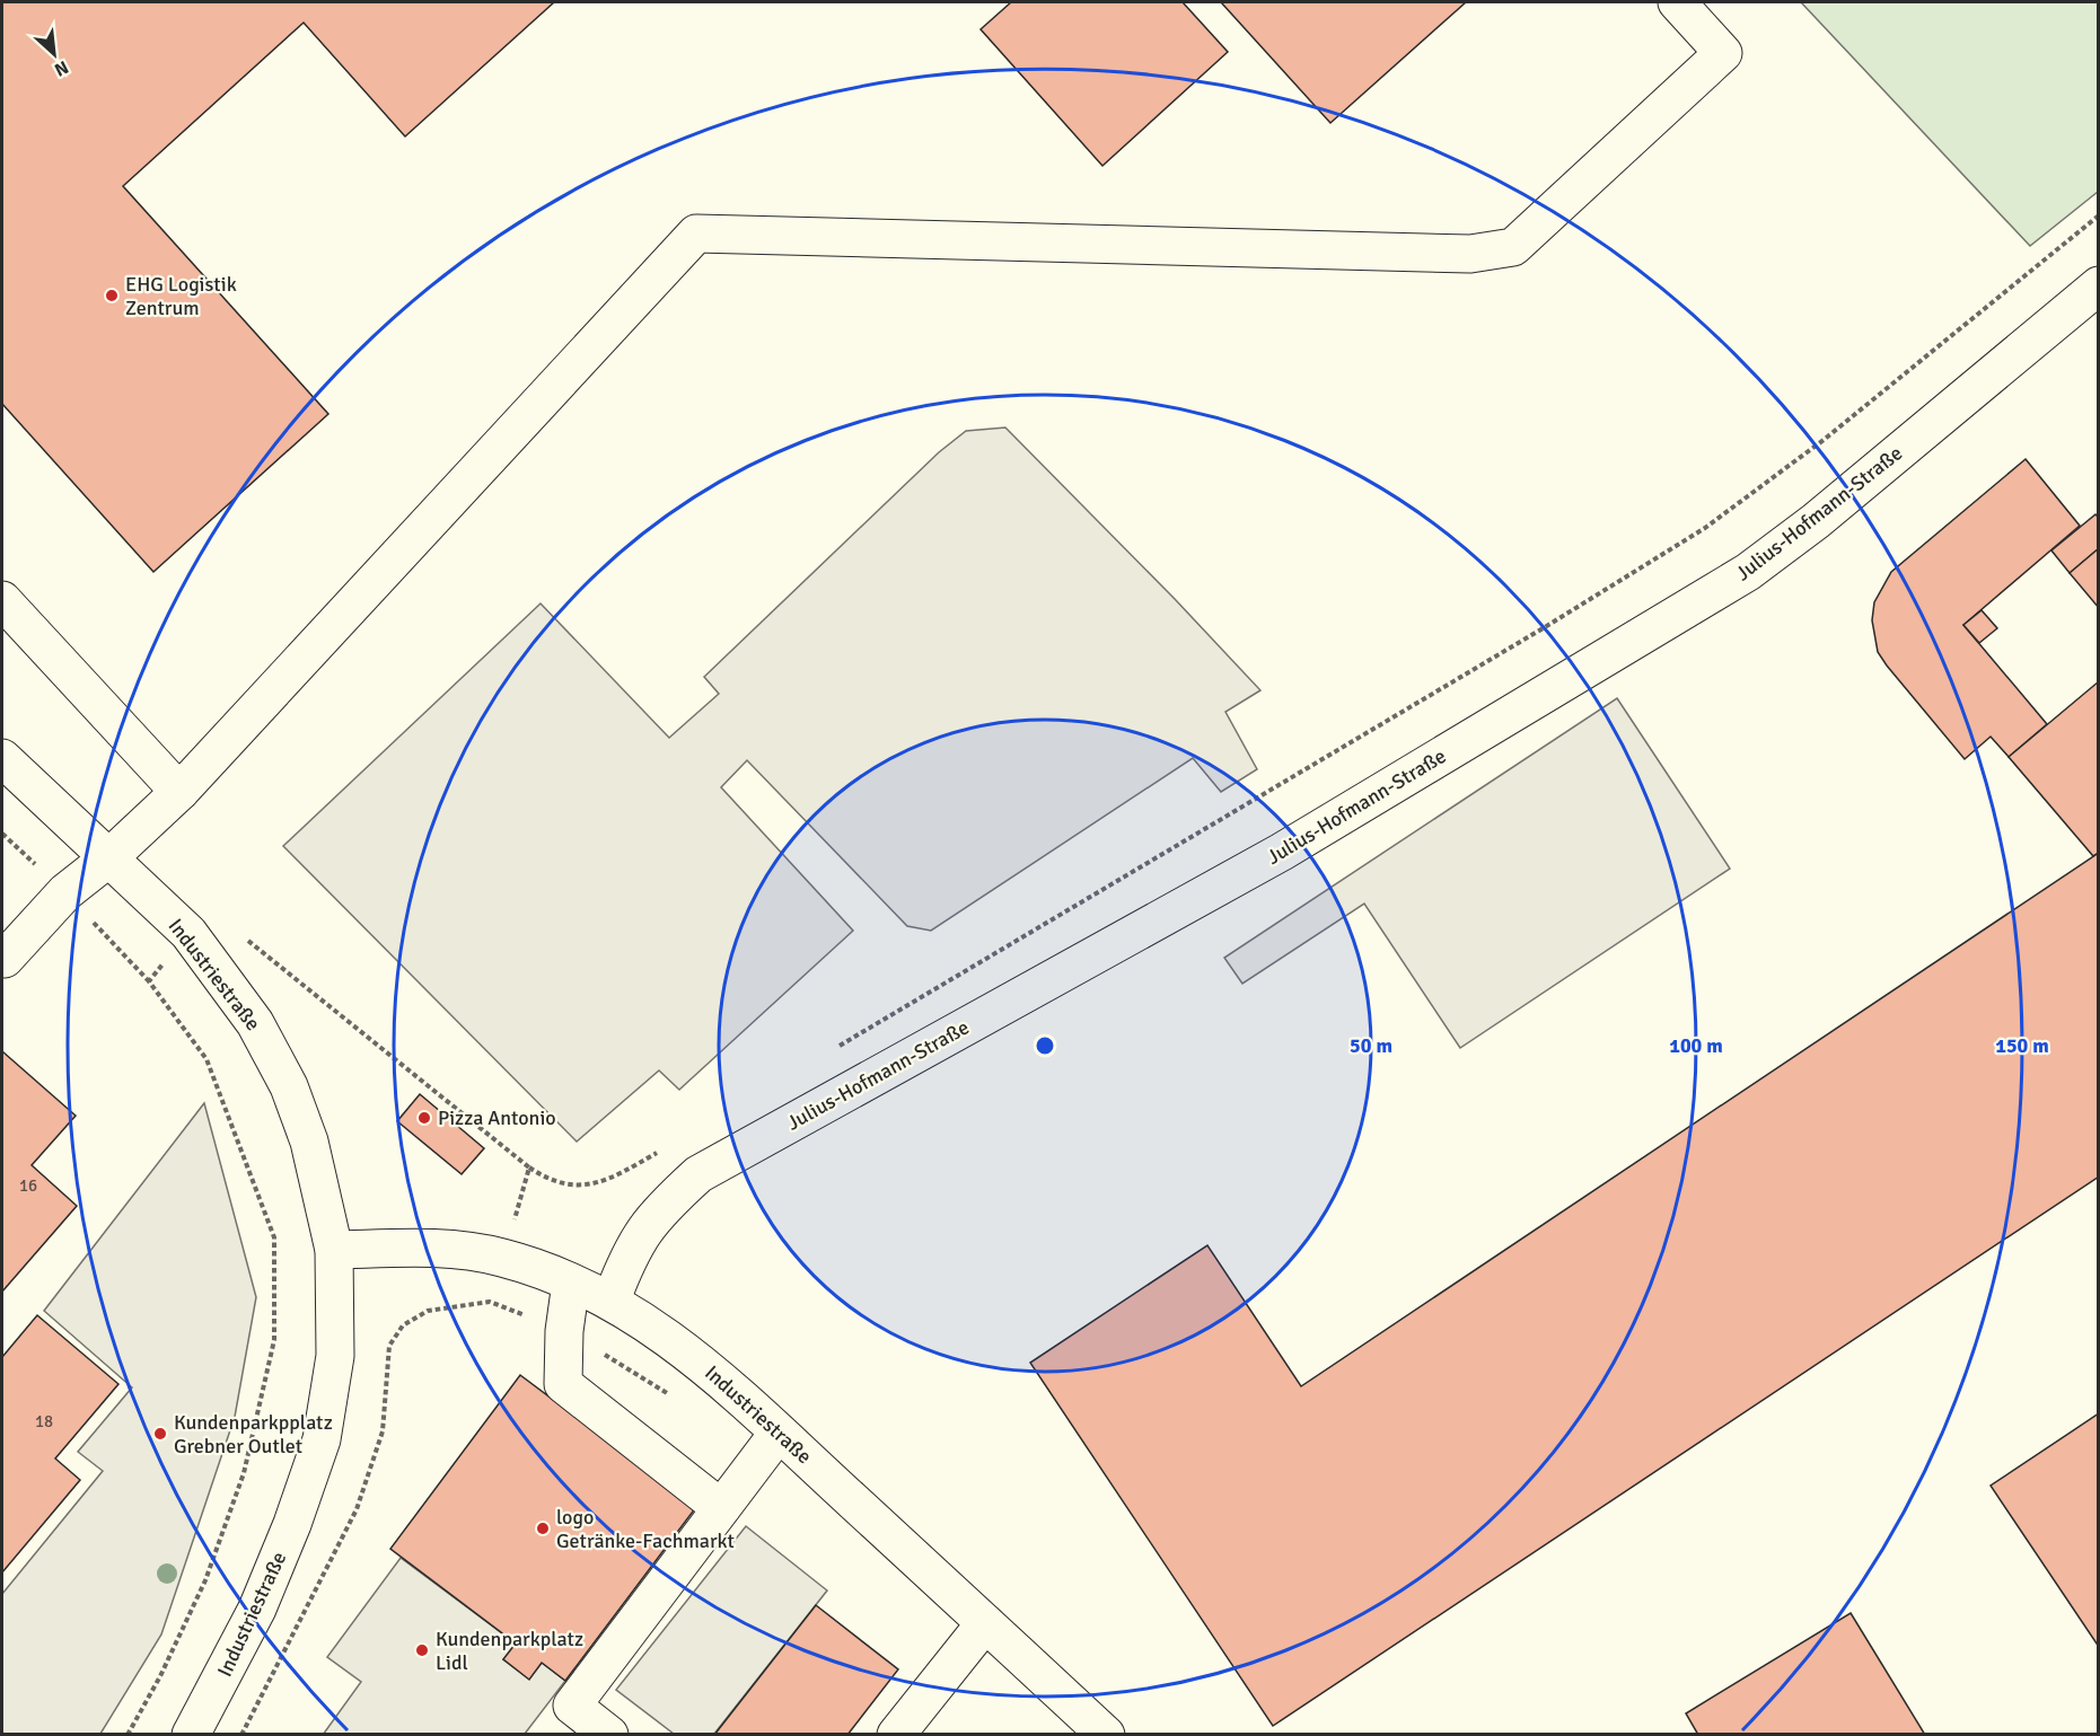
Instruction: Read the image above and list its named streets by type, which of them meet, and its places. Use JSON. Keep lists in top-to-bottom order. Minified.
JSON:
{"streets":{"street":["Julius-Hofmann-Straße","Industriestraße"]},"crossings":[["Julius-Hofmann-Straße","Industriestraße"]],"places":["EHG Logistik Zentrum","Pizza Antonio","Kundenparkpplatz Grebner Outlet","logo Getränke-Fachmarkt","Kundenparkplatz Lidl"],"house_numbers":["16","18"],"north":"bottom right","rings":["50 m","100 m","150 m"]}
